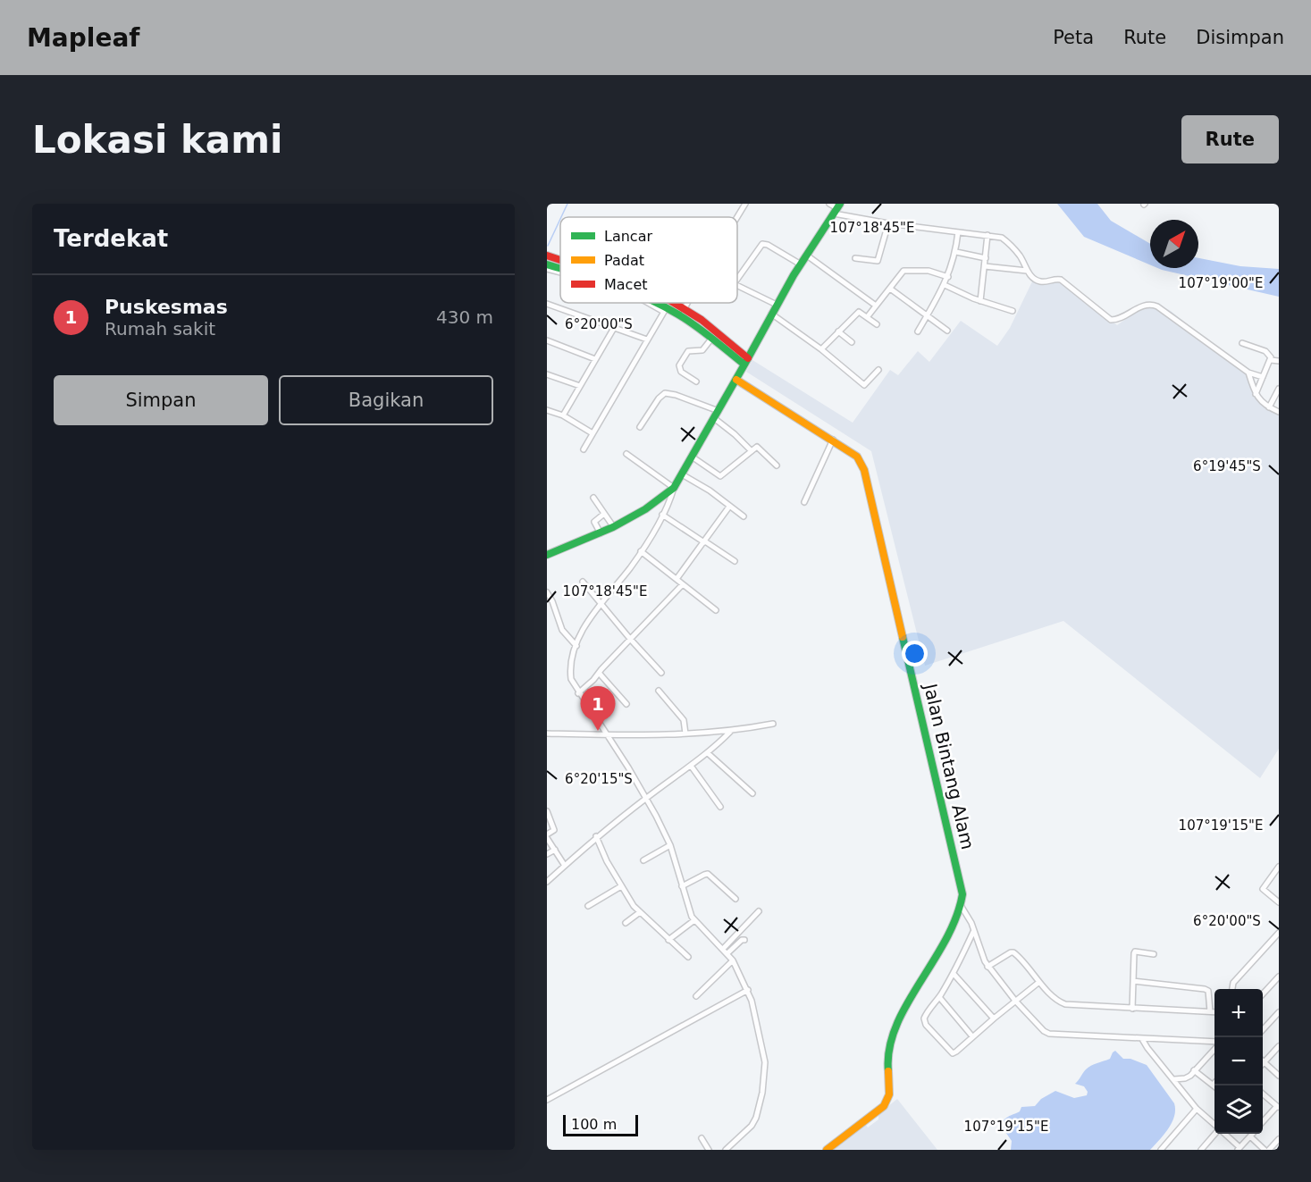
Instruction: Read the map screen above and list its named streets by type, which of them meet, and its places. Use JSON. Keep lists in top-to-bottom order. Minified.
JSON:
{"streets":{"main road":["Jalan Bintang Alam"]},"legend":["Lancar","Padat","Macet"],"scale_bar":"100 m","north":"top right","page":{"header":"Mapleaf","nav":["Peta","Rute","Disimpan"],"buttons":["Rute",["Simpan","Bagikan"]],"title":"Lokasi kami","heading":"Terdekat","list":[{"mark":"1","name":"Puskesmas","note":"Rumah sakit","value":"430 m"}],"pins":"1","map_buttons":["+","−"],"scale":"100 m"},"coordinates":["107°18'45\"E","107°19'00\"E","6°20'00\"S","6°19'45\"S","6°20'15\"S","107°19'15\"E"]}
